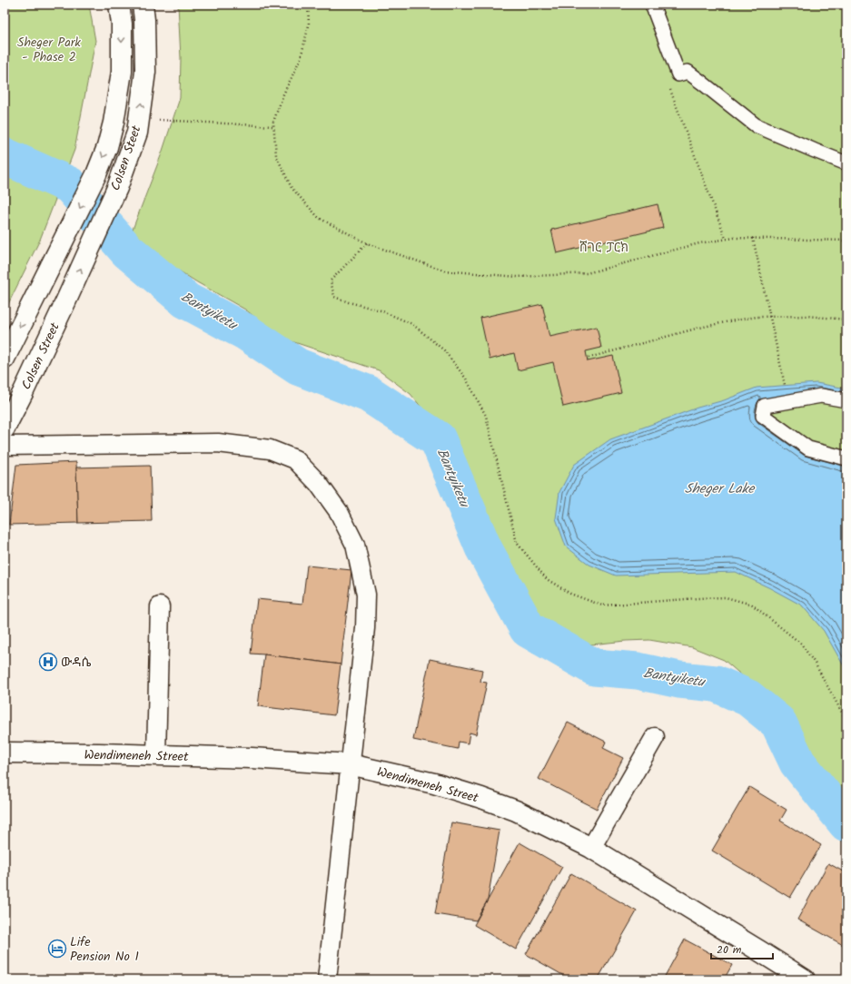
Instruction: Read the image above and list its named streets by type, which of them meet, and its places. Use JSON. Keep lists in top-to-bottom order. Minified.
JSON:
{"streets":{"street":["Colsen Steet","Colsen Street","Wendimeneh Street"]},"crossings":[["Colsen Steet","Colsen Street"]],"water":["Bantyiketu","Sheger Lake"],"parks":["Sheger Park - Phase 2","ሸገር ፓርክ"],"places":{"hospital":["ውዳሴ"],"hotel":["Life Pension No 1"]},"scale_bar":"20 m"}
